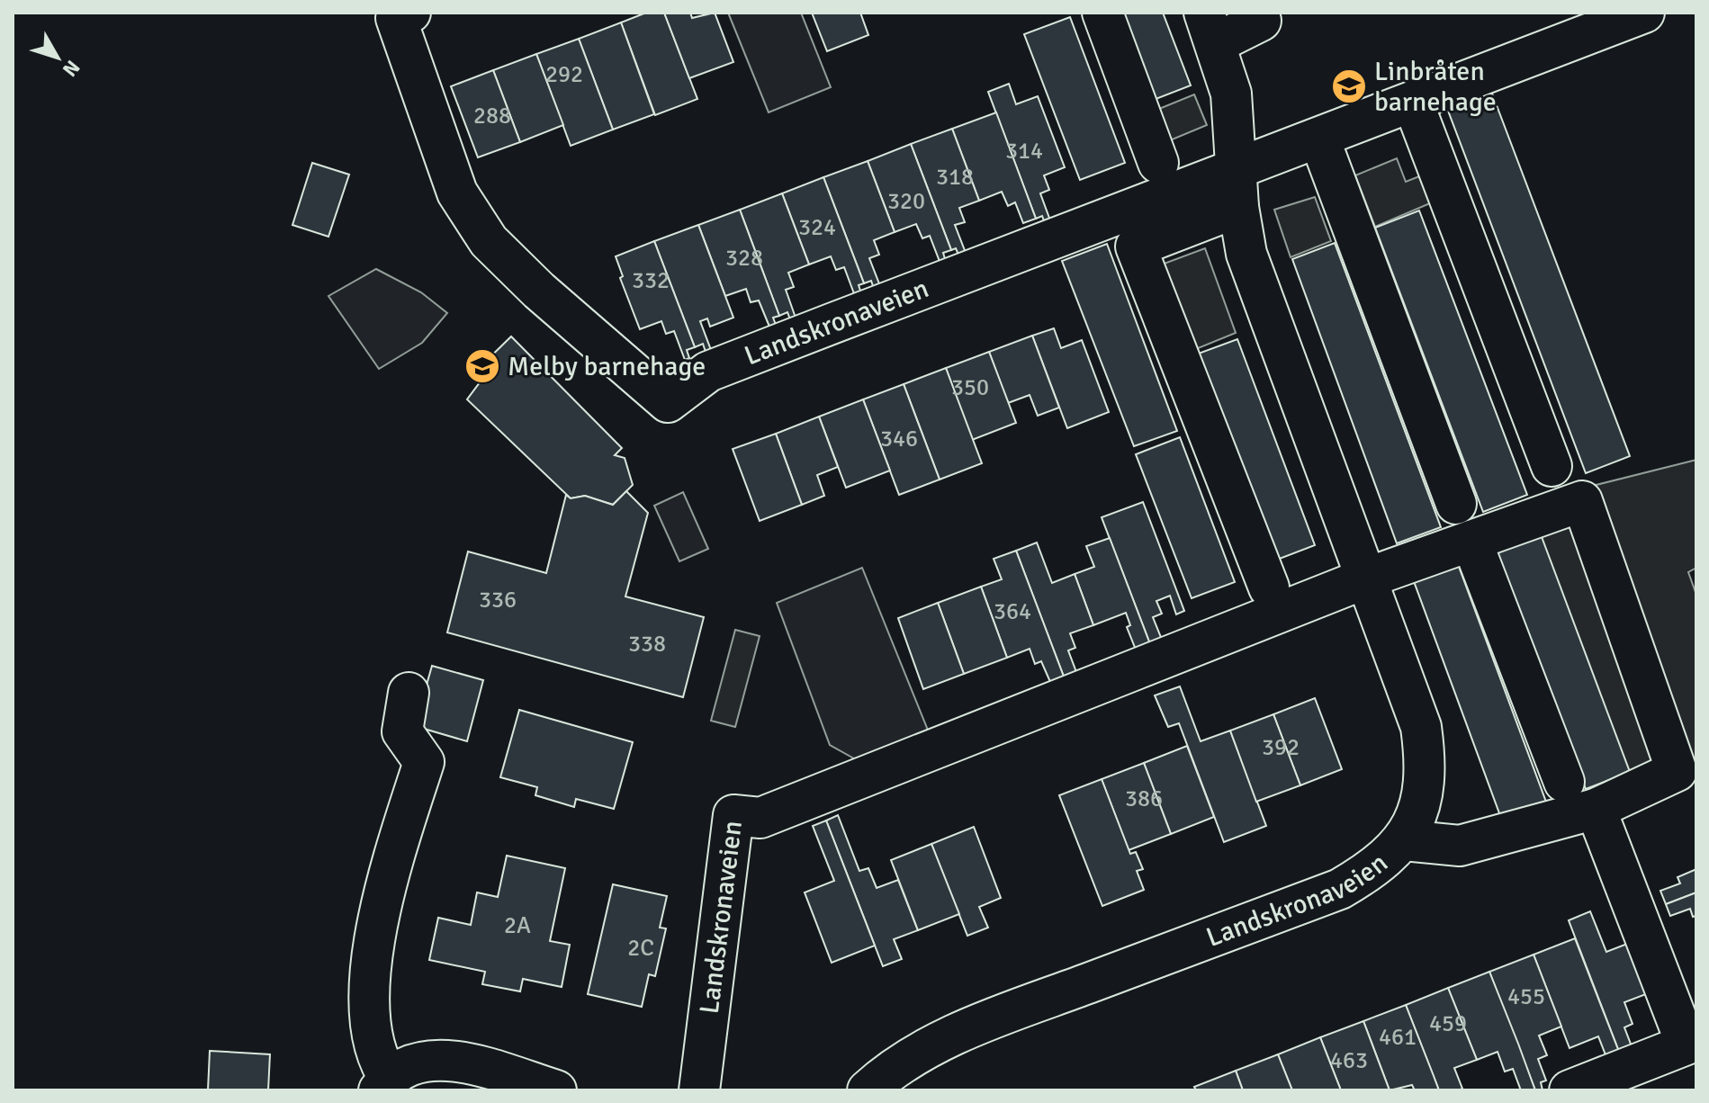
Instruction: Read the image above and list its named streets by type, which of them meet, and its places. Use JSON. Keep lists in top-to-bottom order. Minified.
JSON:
{"streets":{"street":["Landskronaveien"]},"places":{"school or university":["Linbråten barnehage","Melby barnehage"]},"house_numbers":["292","288","314","318","320","324","328","332","350","346","336","364","338","392","386","2A","2C","455","459","461","463"],"north":"bottom right"}
